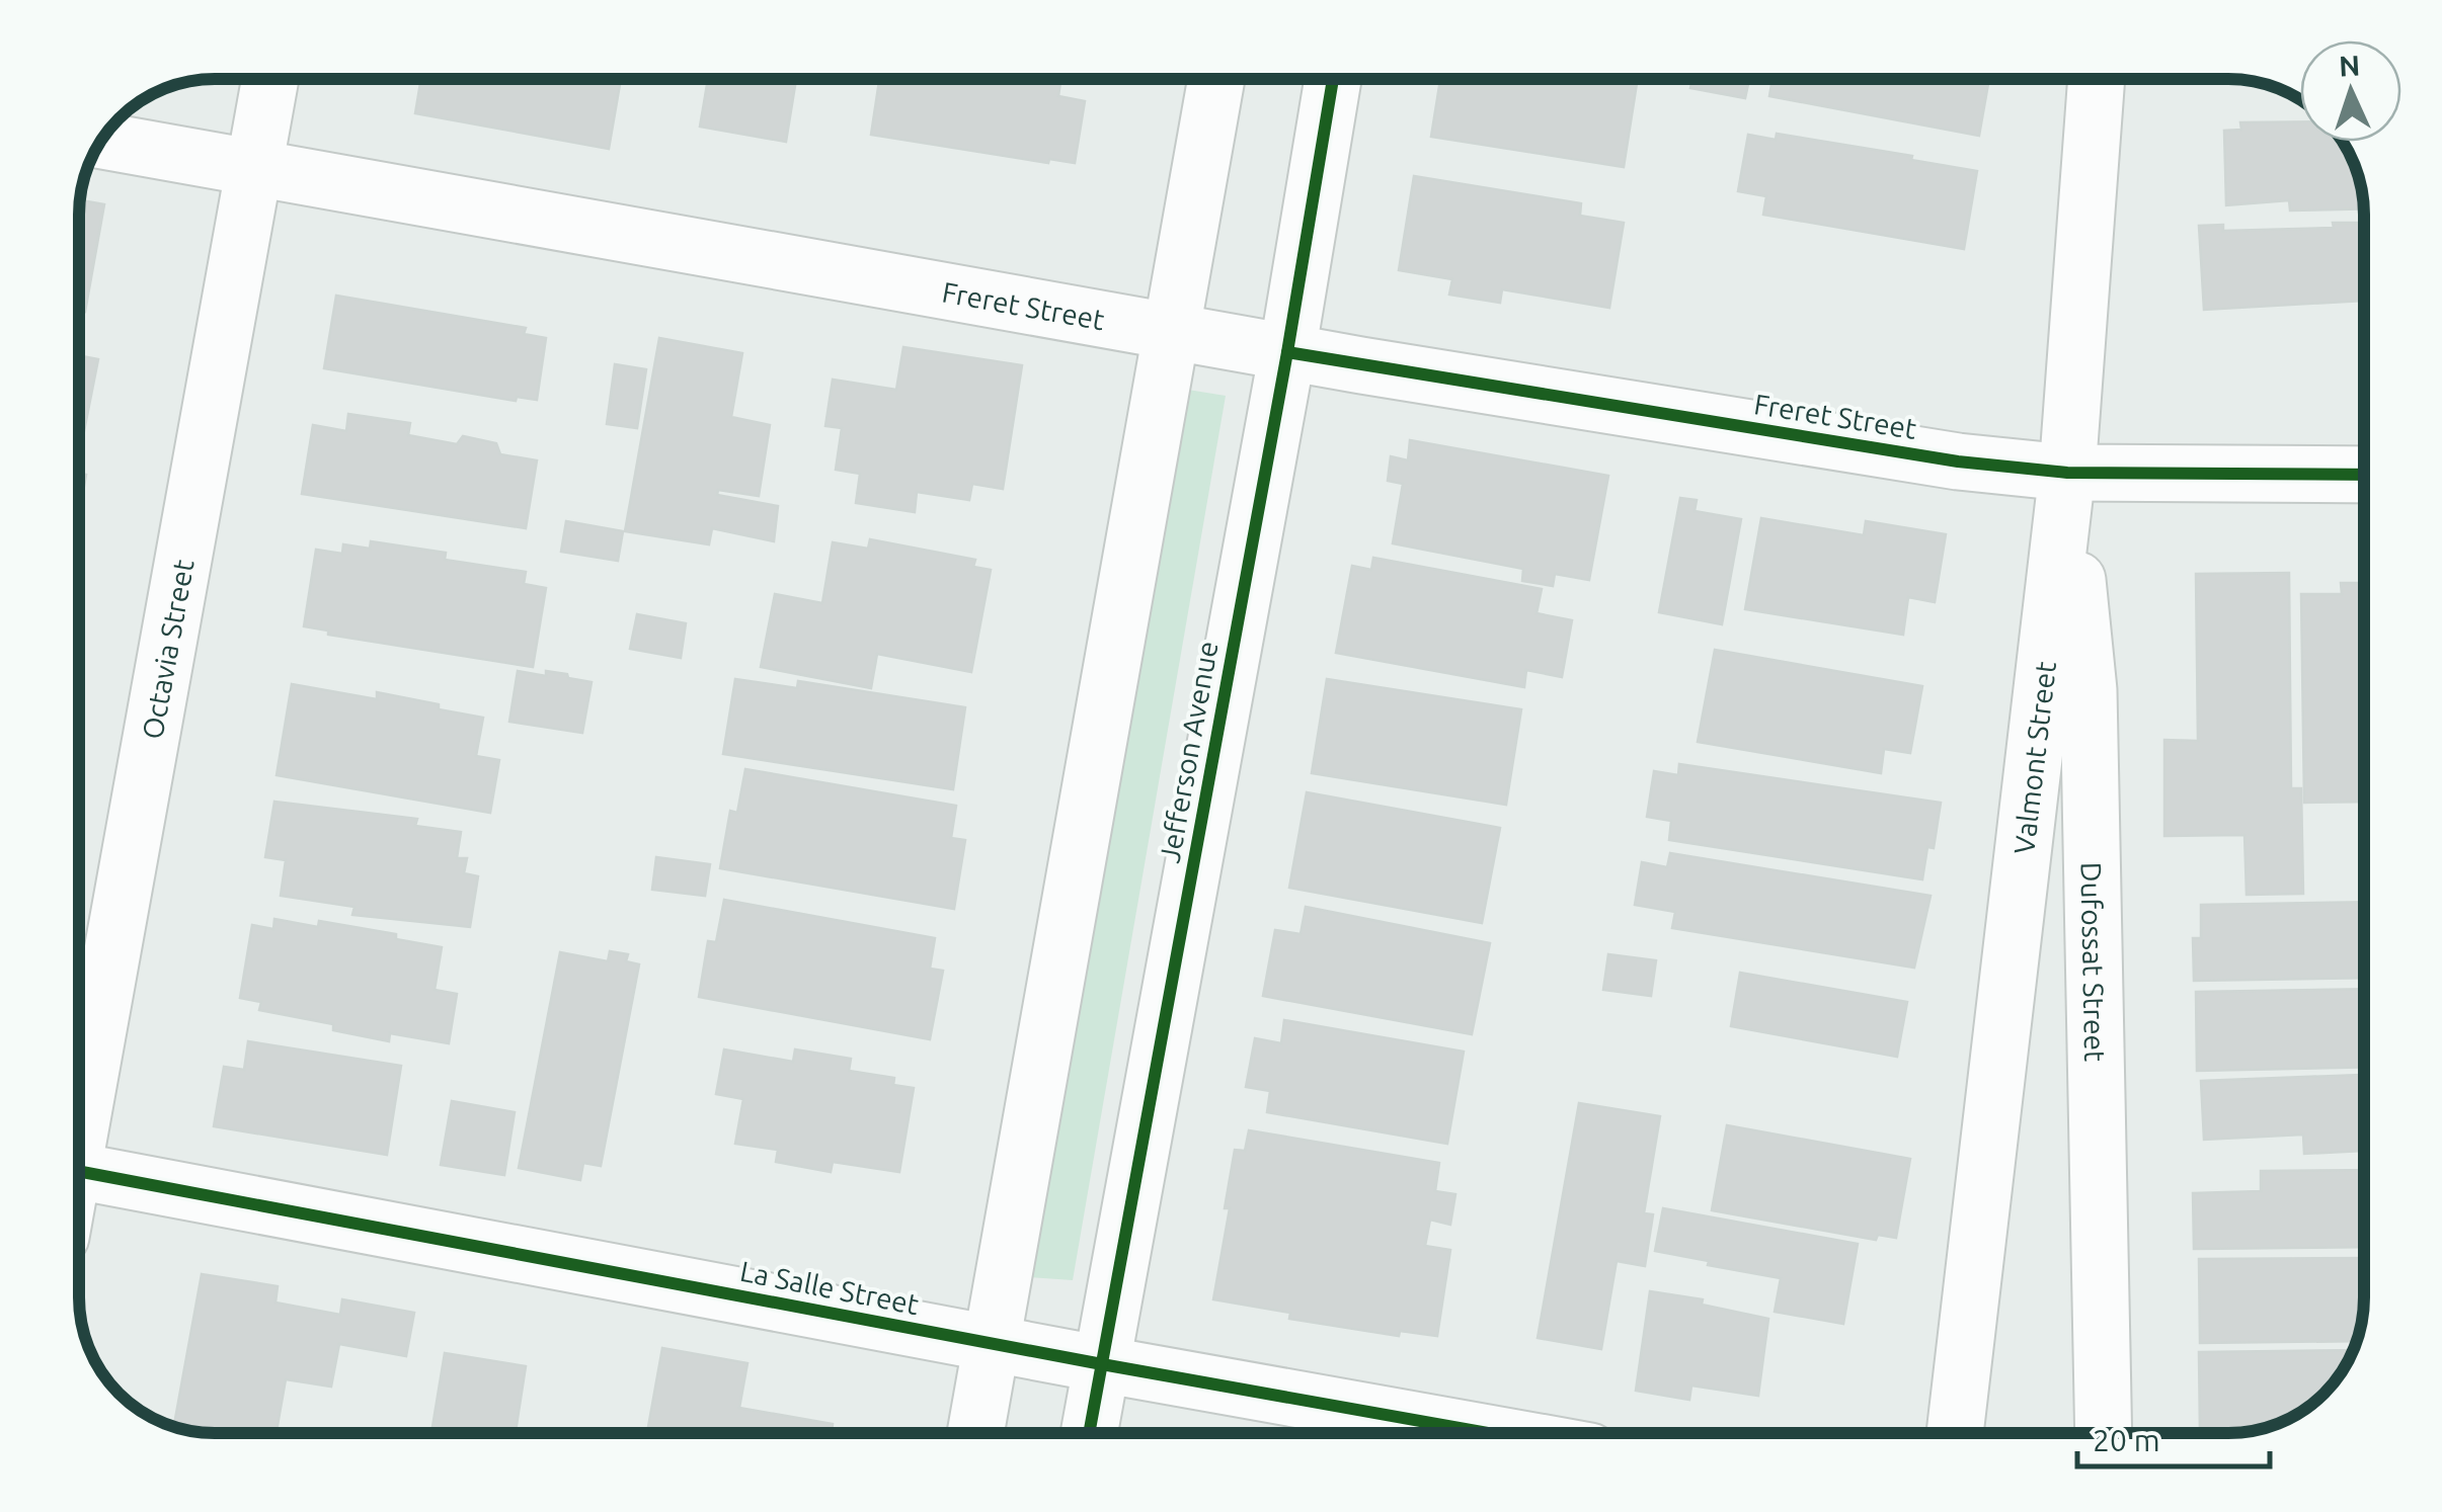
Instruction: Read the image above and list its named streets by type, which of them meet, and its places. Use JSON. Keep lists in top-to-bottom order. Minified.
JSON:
{"streets":{"street":["Freret Street","Octavia Street","Jefferson Avenue","Valmont Street","Dufossat Street","La Salle Street"]},"crossings":[["Freret Street","Octavia Street"],["Freret Street","Jefferson Avenue"],["Freret Street","Valmont Street"],["Freret Street","Dufossat Street"],["Jefferson Avenue","La Salle Street"],["Valmont Street","Dufossat Street"]],"scale_bar":"20 m","north":"top"}
